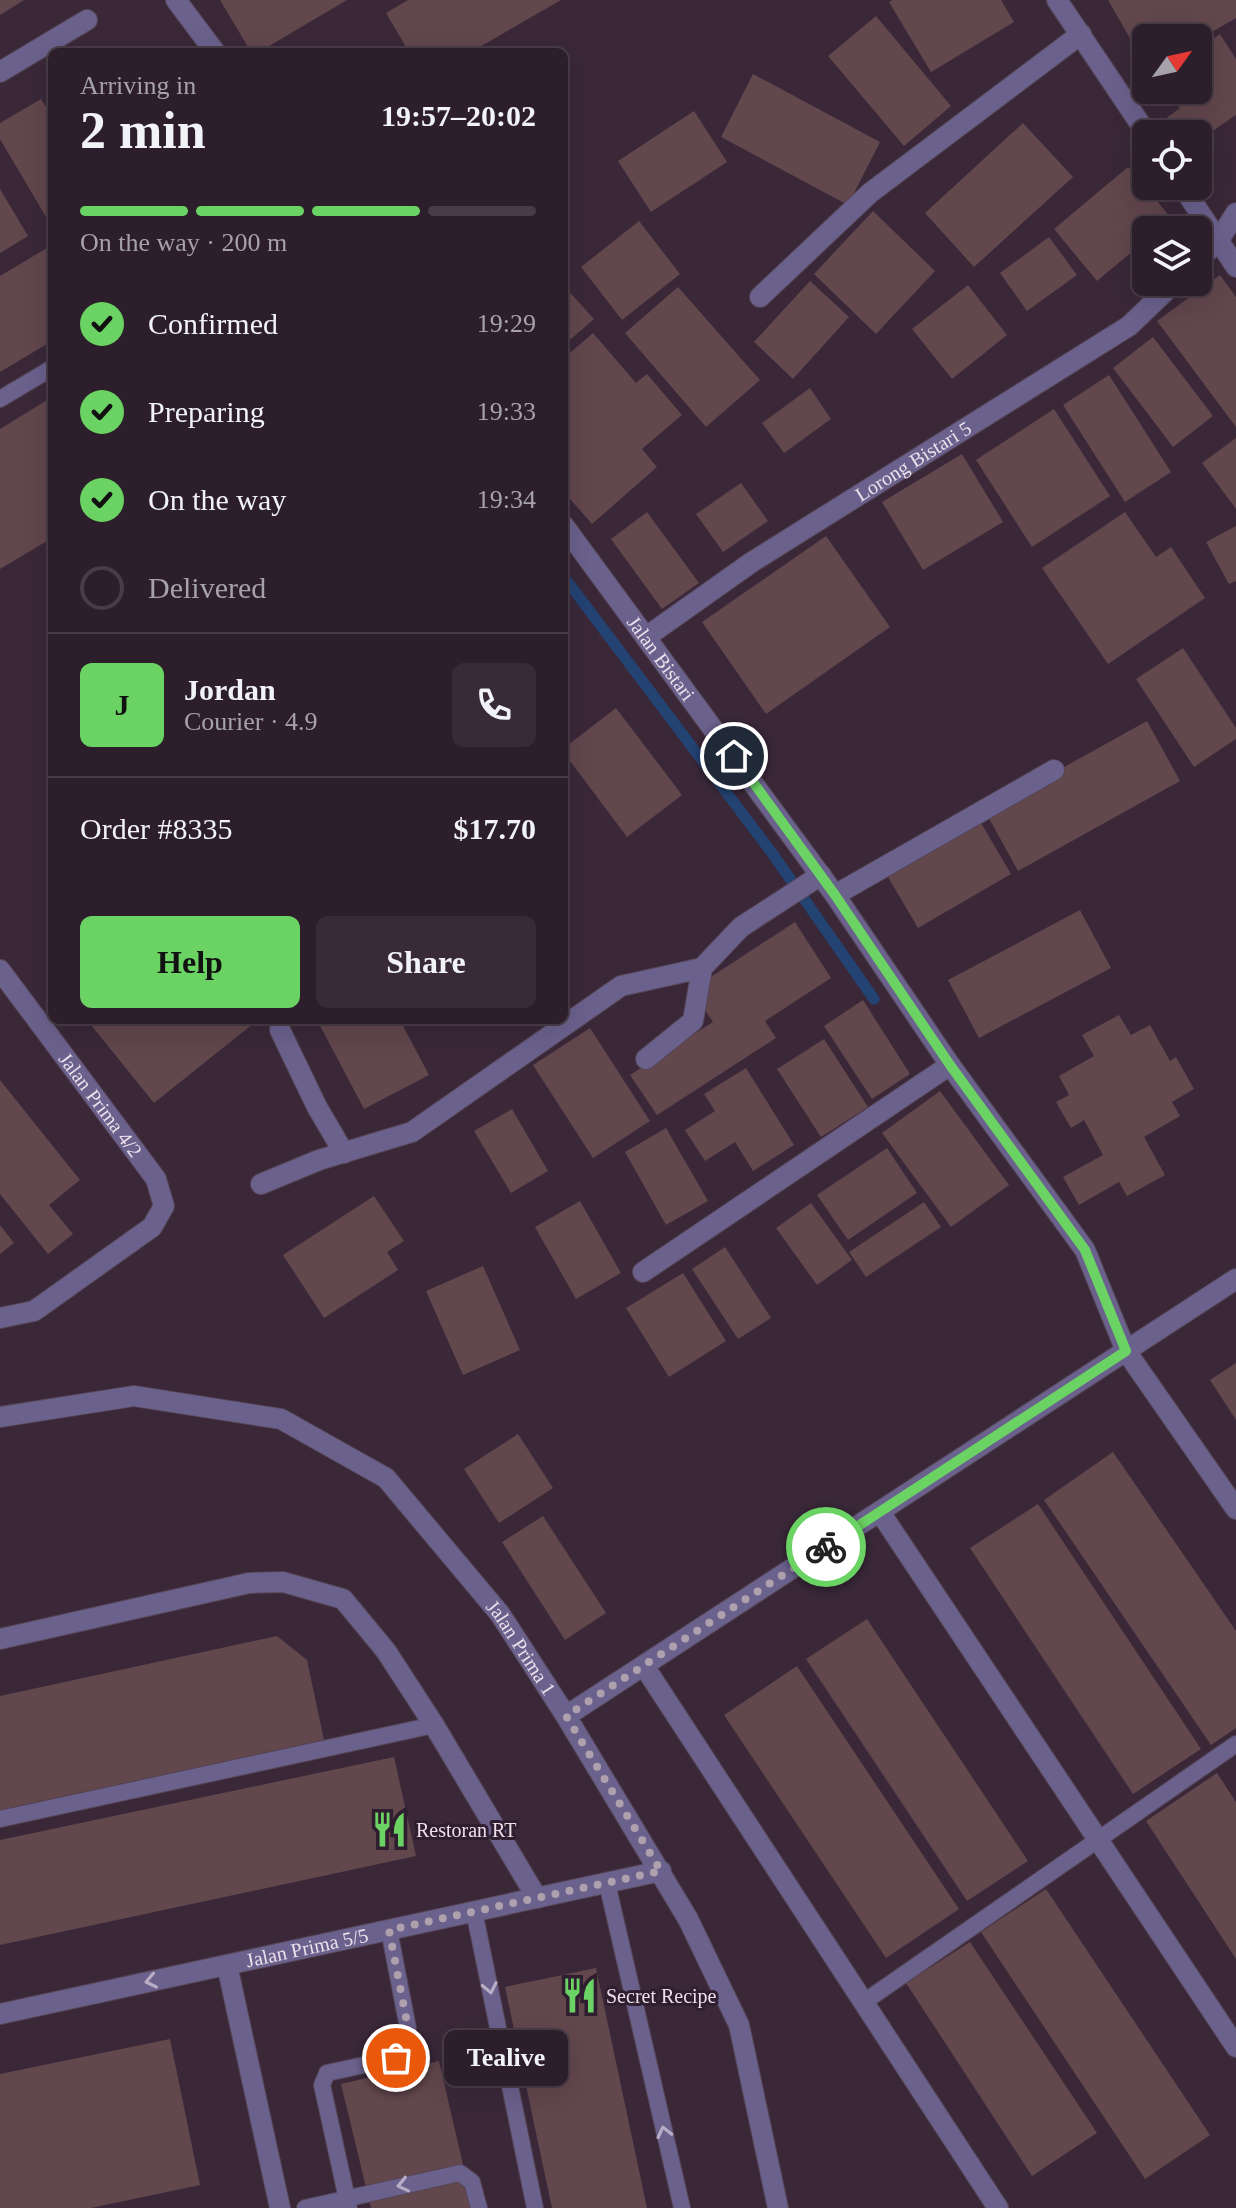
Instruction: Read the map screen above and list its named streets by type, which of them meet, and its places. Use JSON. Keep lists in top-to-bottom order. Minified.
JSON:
{"streets":{"street":["Lorong Bistari 5","Jalan Bistari","Jalan Prima 4/2","Jalan Prima 1","Jalan Prima 5/5"]},"crossings":[["Lorong Bistari 5","Jalan Bistari"],["Jalan Prima 1","Jalan Prima 5/5"]],"places":{"restaurant":["Restoran RT","Secret Recipe"],"other":["Tealive"]},"north":"top right","page":{"heading":["2 min","Arriving in","19:57–20:02"],"panel":["Jordan","Courier · 4.9","Order #8335","$17.70"],"bar":"On the way · 200 m","list":[["Confirmed","19:29"],["Preparing","19:33"],["On the way","19:34"],"Delivered"],"round":"J","buttons":["Help","Share"],"bubble":"Tealive"}}
